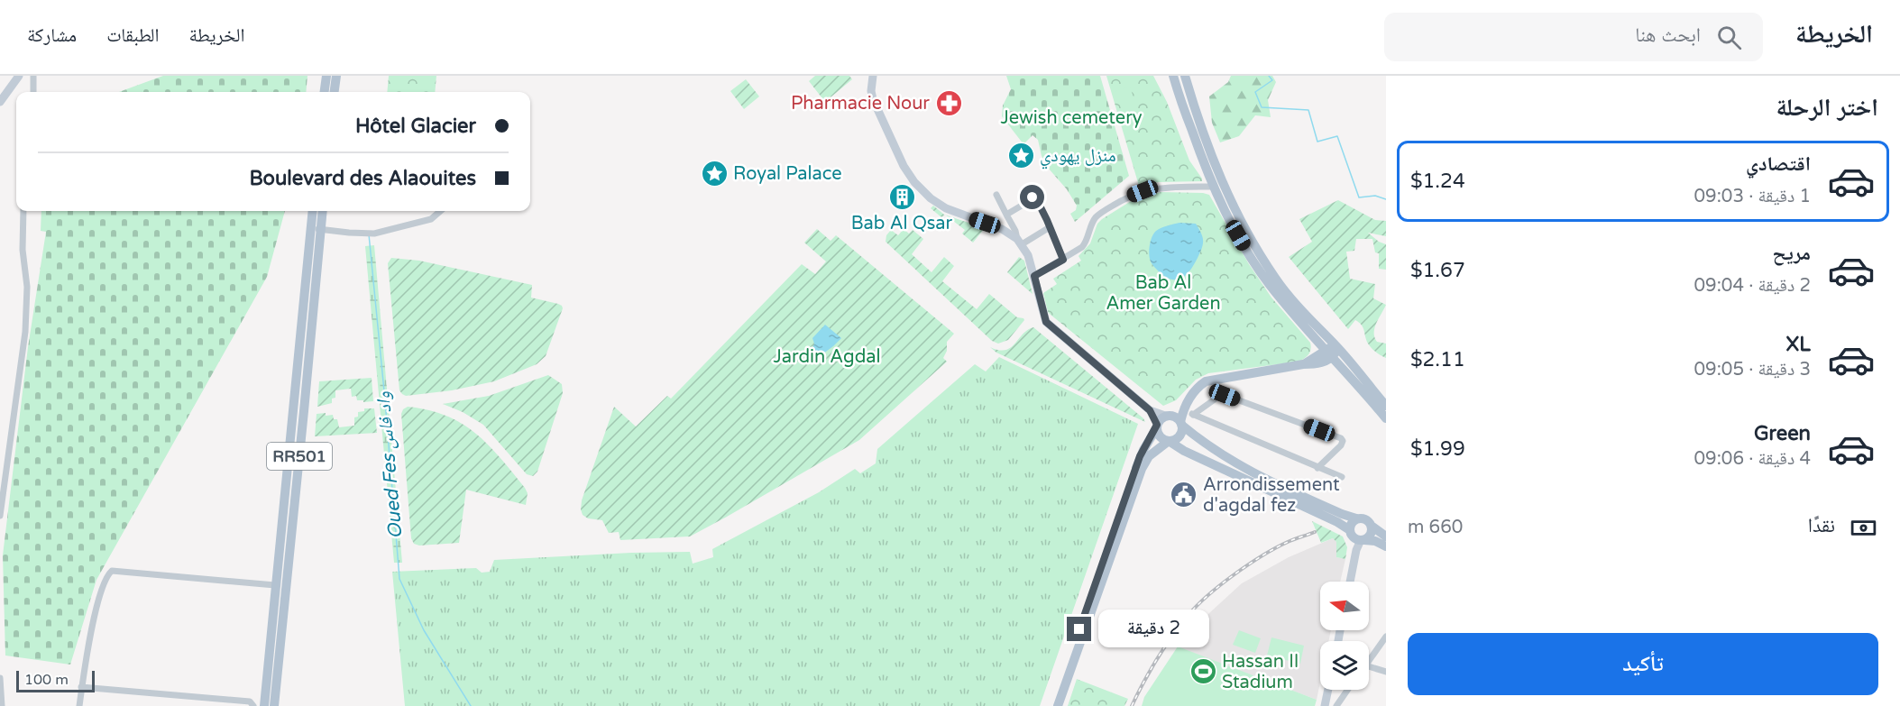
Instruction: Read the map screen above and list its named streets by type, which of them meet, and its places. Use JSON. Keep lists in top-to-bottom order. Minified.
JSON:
{"streets":{"main road":["RR501"]},"water":["Oued Fes واد فاس"],"parks":["Jewish cemetery","Bab Al Amer Garden","Jardin Agdal"],"places":{"pharmacy":["Pharmacie Nour"],"place":["منزل يهودي","Royal Palace"],"building":["Bab Al Qsar"],"public building":["Arrondissement d'agdal fez"],"sports":["Hassan II Stadium"]},"scale_bar":"100 m","north":"left","page":{"header":"الخريطة","search":"ابحث هنا","nav":["الخريطة","الطبقات","مشاركة"],"heading":"اختر الرحلة","banner":["Hôtel Glacier","Boulevard des Alaouites"],"list":[{"name":"اقتصادي","note":"1 دقيقة · 09:03","value":"$1.24"},{"name":"مريح","note":"2 دقيقة · 09:04","value":"$1.67"},{"name":"XL","note":"3 دقيقة · 09:05","value":"$2.11"},{"name":"Green","note":"4 دقيقة · 09:06","value":"$1.99"}],"pay":["نقدًا","660 m"],"bubble":"2 دقيقة","buttons":"تأكيد","scale":"100 m"}}
